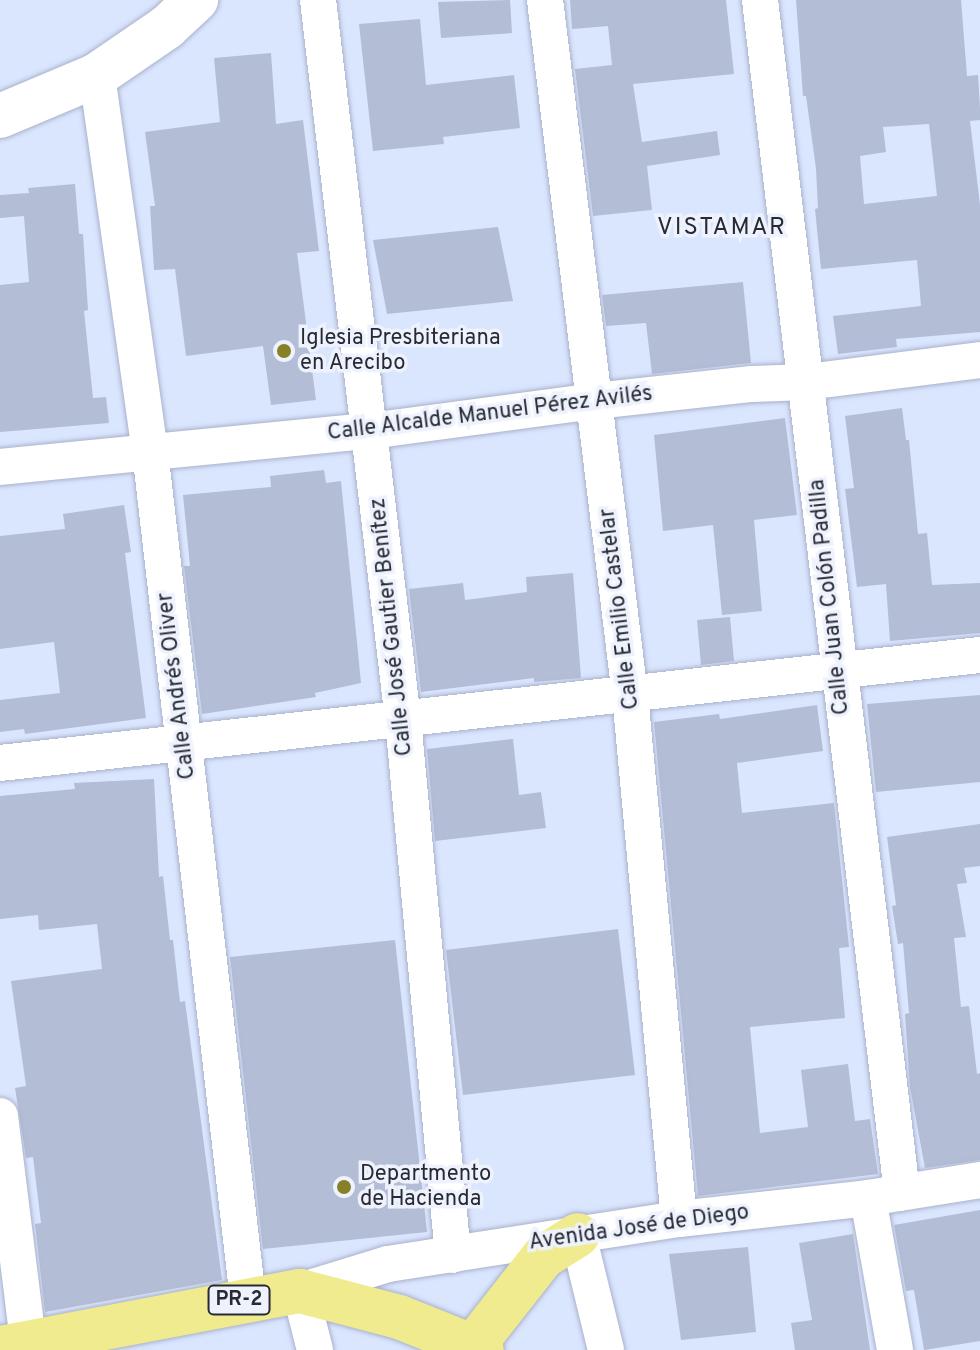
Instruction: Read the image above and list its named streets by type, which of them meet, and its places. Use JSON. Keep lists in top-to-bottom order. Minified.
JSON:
{"streets":{"main road":["Avenida José de Diego","PR-2"],"street":["Calle Alcalde Manuel Pérez Avilés","Calle Juan Colón Padilla","Calle Emilio Castelar","Calle José Gautier Benítez","Calle Andrés Oliver"]},"crossings":[["Calle Alcalde Manuel Pérez Avilés","Calle Juan Colón Padilla"],["Calle Alcalde Manuel Pérez Avilés","Calle Emilio Castelar"],["Calle Alcalde Manuel Pérez Avilés","Calle José Gautier Benítez"],["Calle Alcalde Manuel Pérez Avilés","Calle Andrés Oliver"],["Calle Juan Colón Padilla","Avenida José de Diego"],["Calle Emilio Castelar","Avenida José de Diego"],["Calle José Gautier Benítez","Avenida José de Diego"],["Calle Andrés Oliver","Avenida José de Diego"]],"districts":["VISTAMAR"],"places":["Iglesia Presbiteriana en Arecibo","Departmento de Hacienda"]}
